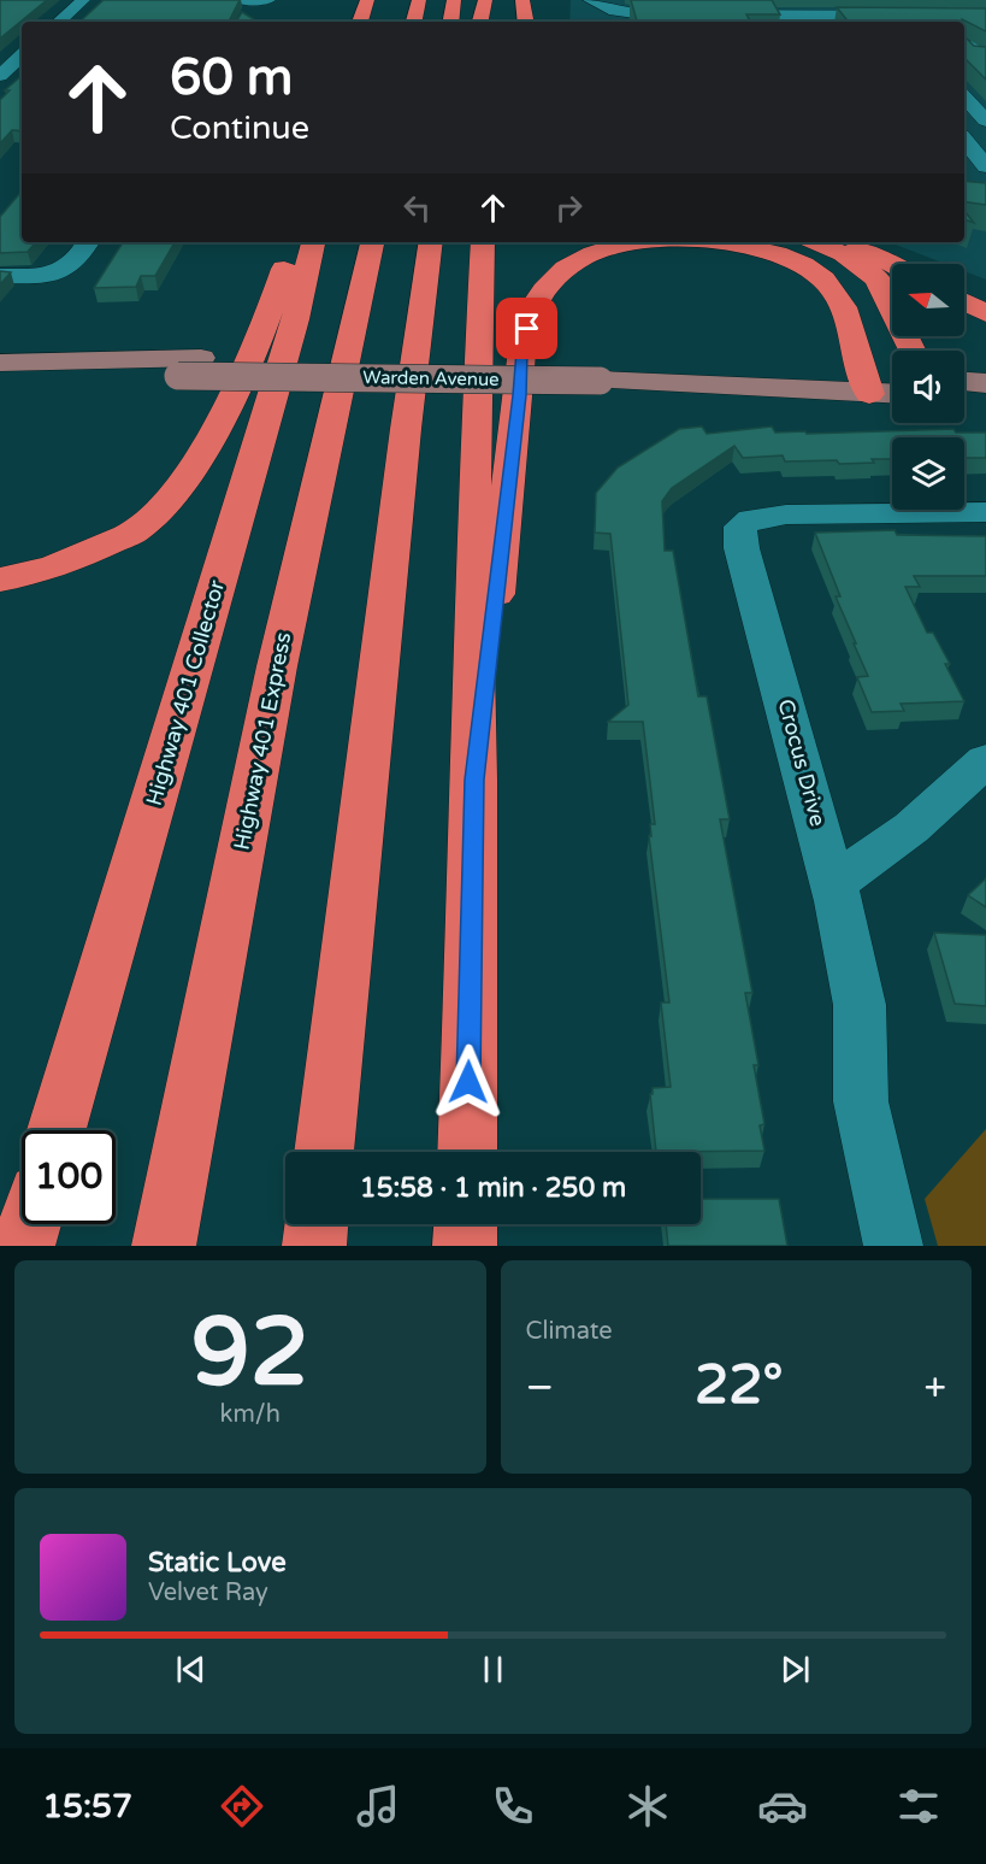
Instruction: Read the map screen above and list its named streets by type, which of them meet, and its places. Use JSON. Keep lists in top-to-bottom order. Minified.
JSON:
{"streets":{"highway":["Highway 401 Collector","Highway 401 Express"],"main road":["Warden Avenue"],"street":["Crocus Drive"]},"north":"left","page":{"turn":["60 m","Continue"],"limit":"100","trip":"15:58 · 1 min · 250 m","tile":[["92","km/h"],"Climate"],"heat":["−","22°","+"],"song":["Static Love","Velvet Ray"],"tabs":"15:57"}}
